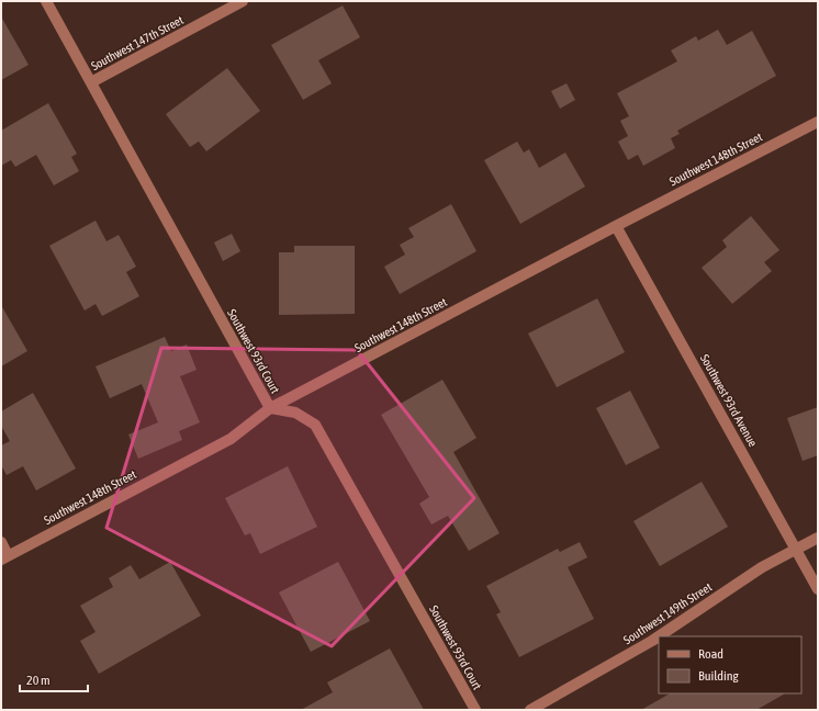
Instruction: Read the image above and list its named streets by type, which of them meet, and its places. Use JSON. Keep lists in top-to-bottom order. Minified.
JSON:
{"streets":{"street":["Southwest 147th Street","Southwest 148th Street","Southwest 93rd Court","Southwest 93rd Avenue","Southwest 149th Street"]},"crossings":[["Southwest 147th Street","Southwest 93rd Court"],["Southwest 148th Street","Southwest 93rd Court"],["Southwest 148th Street","Southwest 93rd Avenue"],["Southwest 93rd Avenue","Southwest 149th Street"]],"legend":["Road","Building"],"scale_bar":"20 m"}
